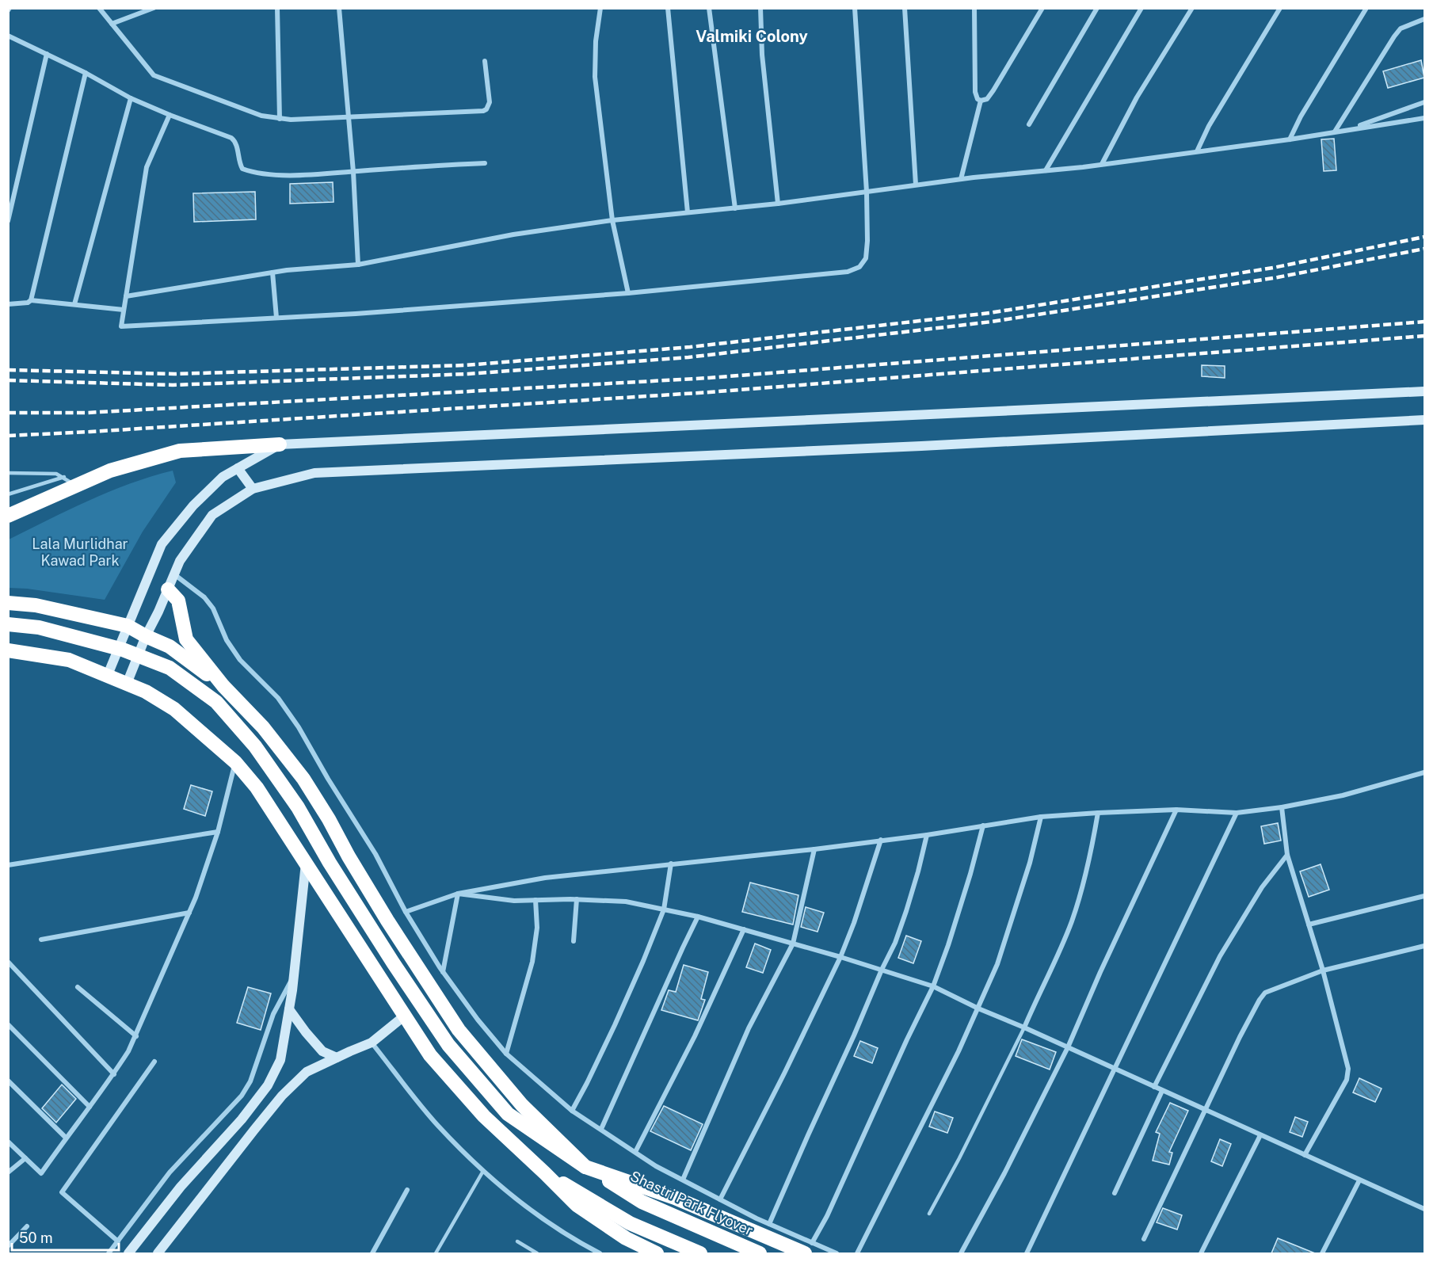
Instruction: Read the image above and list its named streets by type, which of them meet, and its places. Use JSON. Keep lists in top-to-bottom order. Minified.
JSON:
{"streets":{"highway":["Shastri Park Flyover"]},"districts":["Valmiki Colony"],"parks":["Lala Murlidhar Kawad Park"],"scale_bar":"50 m"}
